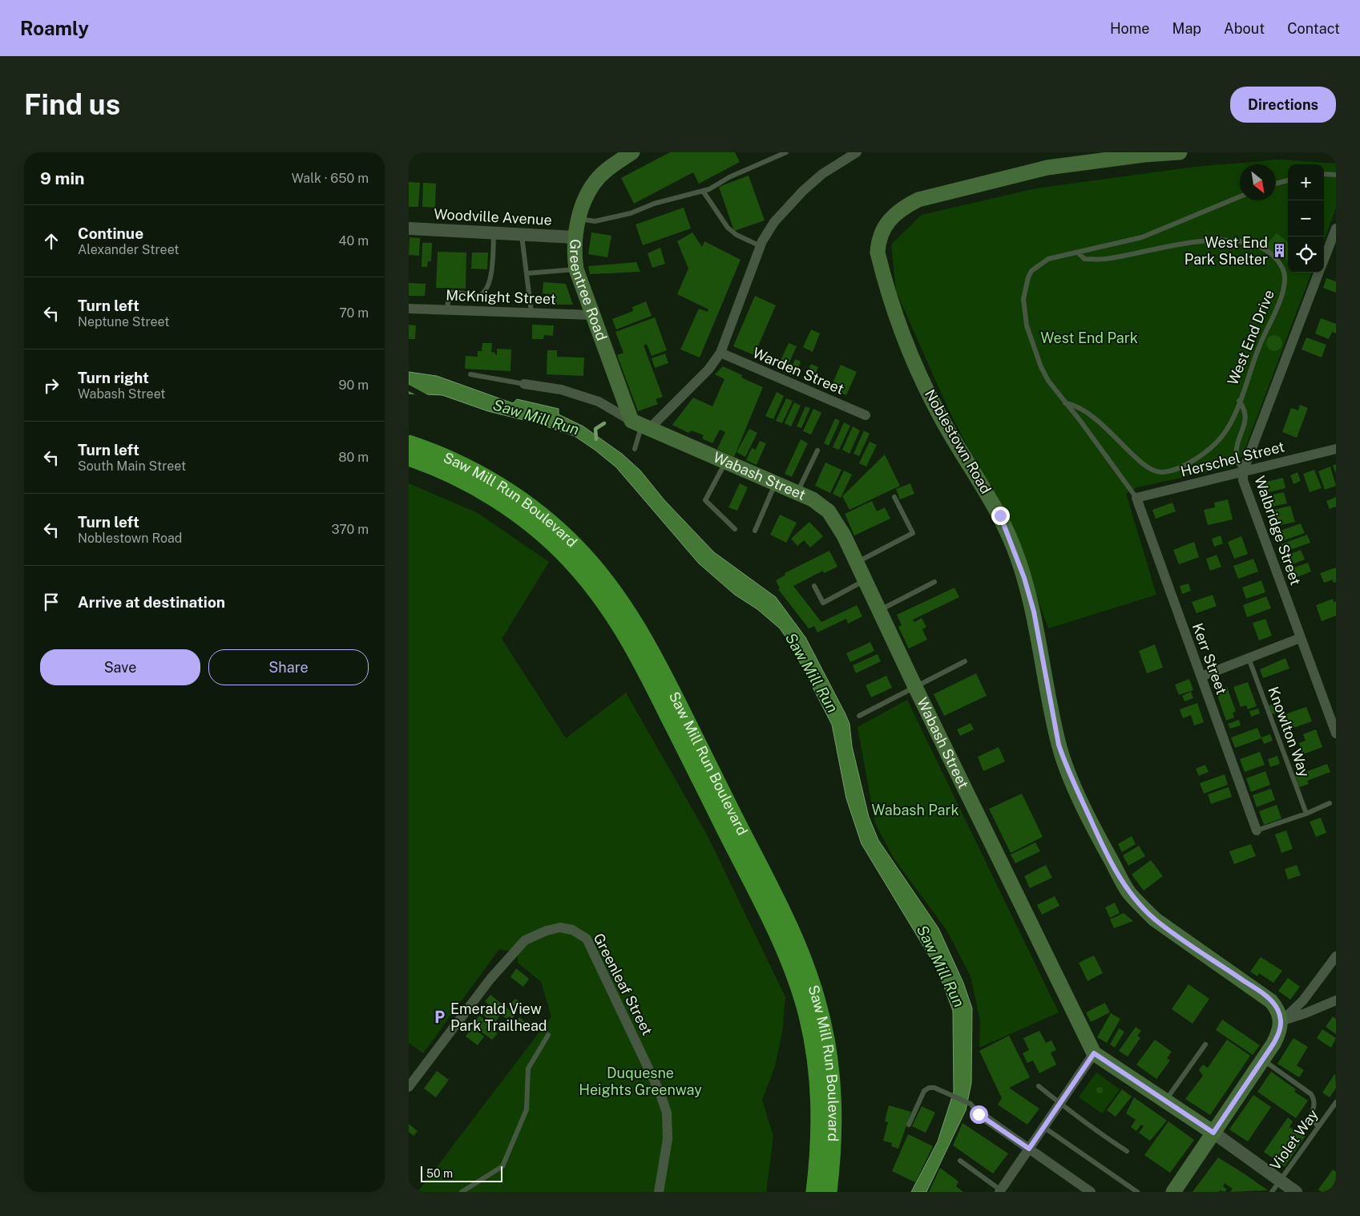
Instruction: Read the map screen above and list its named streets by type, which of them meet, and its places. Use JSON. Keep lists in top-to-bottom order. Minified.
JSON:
{"streets":{"highway":["Saw Mill Run Boulevard"],"main road":["Greentree Road","Noblestown Road","Wabash Street"],"street":["Woodville Avenue","McKnight Street","Warden Street","Herschel Street","Walbridge Street","Kerr Street","Greenleaf Street"],"lane":["West End Drive","Knowlton Way","Violet Way"]},"crossings":[["Woodville Avenue","Greentree Road"],["Greentree Road","McKnight Street"],["Greentree Road","Wabash Street"],["Herschel Street","Walbridge Street"],["Herschel Street","Kerr Street"]],"water":["Saw Mill Run"],"parks":["West End Park","Wabash Park","Duquesne Heights Greenway"],"places":{"building":["West End Park Shelter"],"parking":["Emerald View Park Trailhead"]},"scale_bar":"50 m","north":"bottom right","page":{"header":"Roamly","nav":["Home","Map","About","Contact"],"buttons":["Directions",["Save","Share"]],"title":"Find us","heading":["9 min","Walk · 650 m"],"map_buttons":["+","−"],"list":[["Continue","Alexander Street","40 m"],["Turn left","Neptune Street","70 m"],["Turn right","Wabash Street","90 m"],["Turn left","South Main Street","80 m"],["Turn left","Noblestown Road","370 m"],"Arrive at destination"],"scale":"50 m"}}
